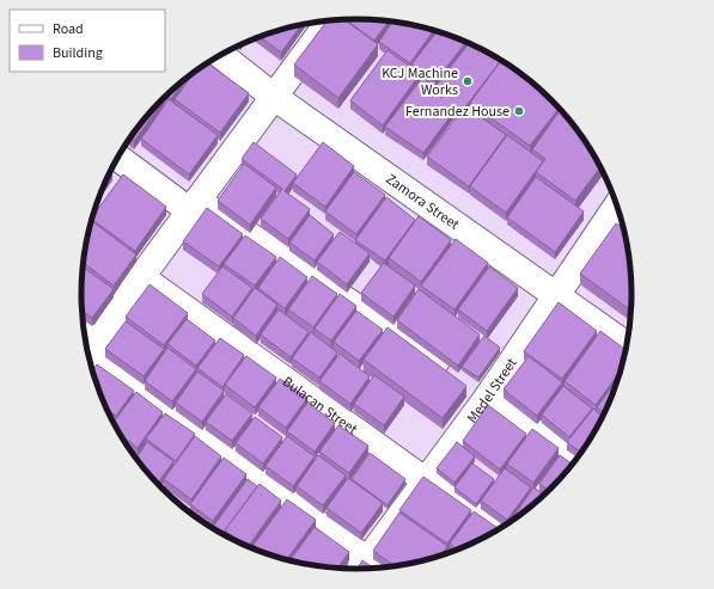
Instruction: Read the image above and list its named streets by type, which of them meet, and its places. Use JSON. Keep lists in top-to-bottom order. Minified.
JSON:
{"streets":{"street":["Zamora Street","Medel Street","Bulacan Street"]},"crossings":[["Zamora Street","Medel Street"],["Medel Street","Bulacan Street"]],"places":["KCJ Machine Works","Fernandez House"],"legend":["Road","Building"]}
